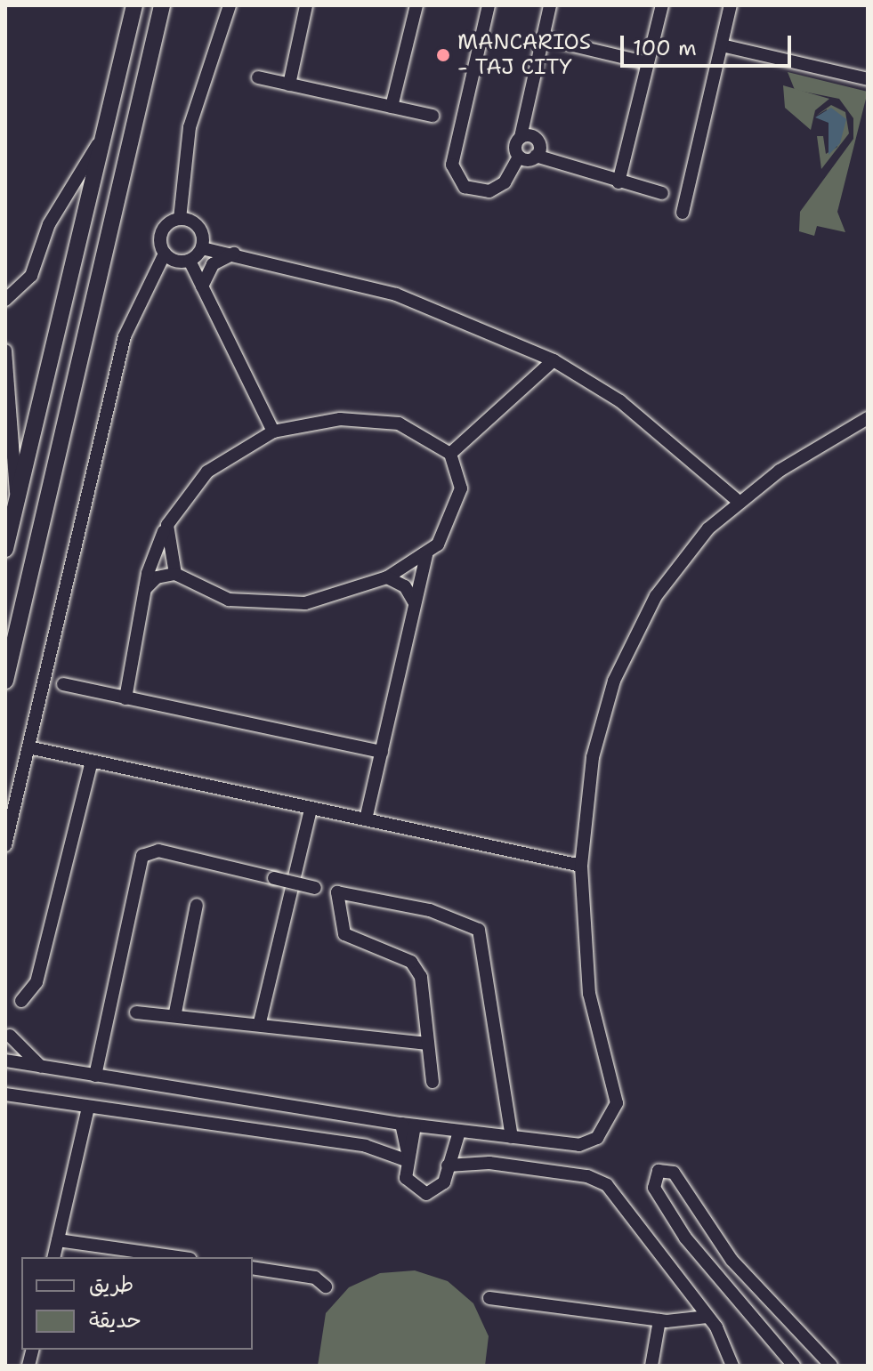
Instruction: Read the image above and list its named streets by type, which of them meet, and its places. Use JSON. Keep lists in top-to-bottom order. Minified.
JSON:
{"places":["MANCARIOS - TAJ CITY"],"legend":["طريق","حديقة"],"scale_bar":"100 m"}
